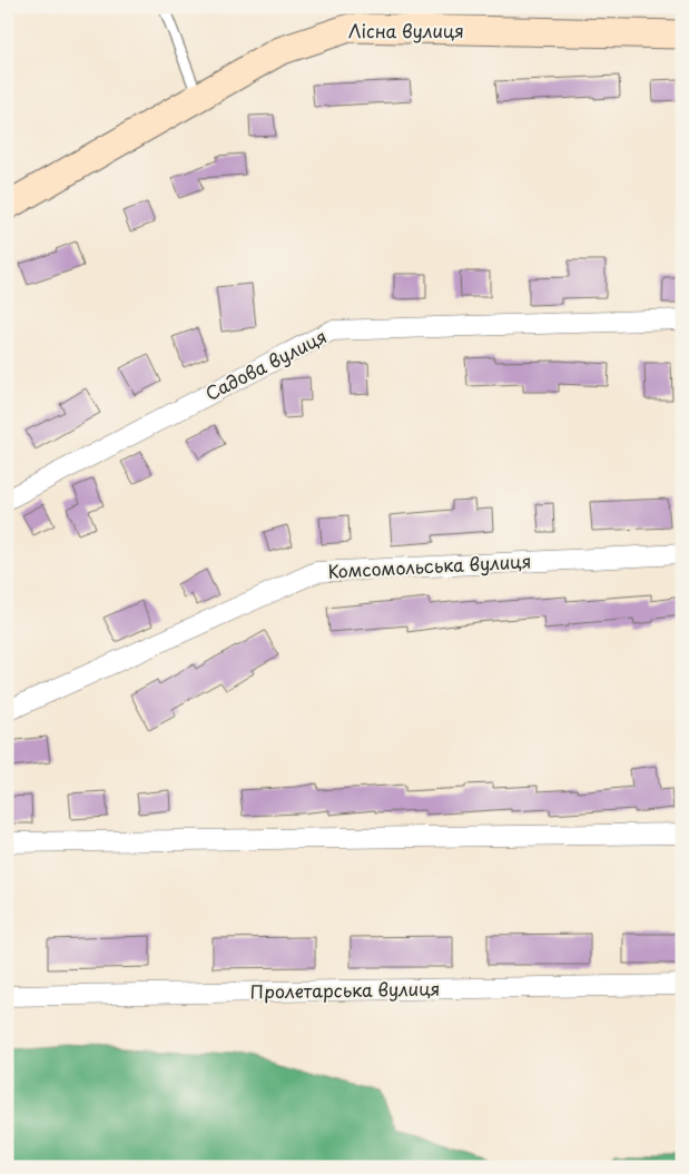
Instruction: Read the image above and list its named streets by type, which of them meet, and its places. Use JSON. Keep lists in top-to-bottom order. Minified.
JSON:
{"streets":{"street":["Лісна вулиця","Садова вулиця","Комсомольська вулиця","Пролетарська вулиця"]}}
